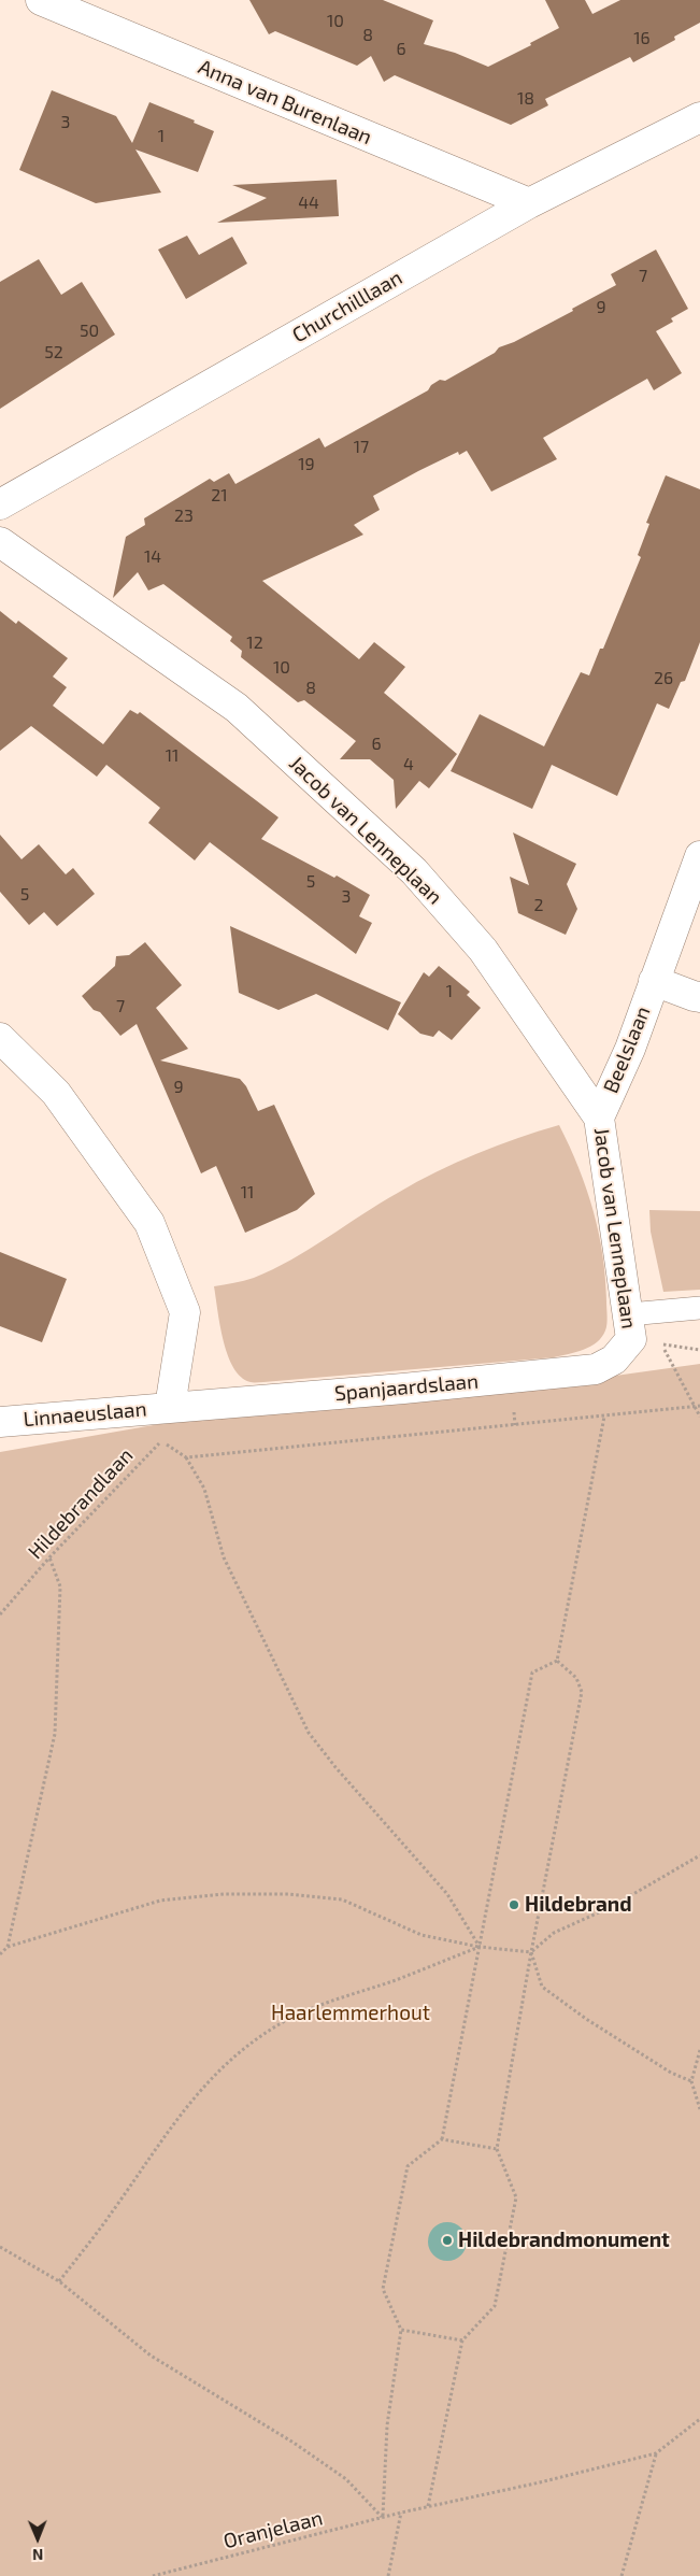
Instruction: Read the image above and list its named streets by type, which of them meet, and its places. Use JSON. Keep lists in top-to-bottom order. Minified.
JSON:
{"streets":{"street":["Anna van Burenlaan","Churchilllaan","Jacob van Lenneplaan","Beelslaan","Spanjaardslaan","Linnaeuslaan"],"path":["Hildebrandlaan","Oranjelaan"]},"crossings":[["Anna van Burenlaan","Churchilllaan"],["Jacob van Lenneplaan","Beelslaan"],["Jacob van Lenneplaan","Spanjaardslaan"],["Spanjaardslaan","Linnaeuslaan"]],"parks":["Haarlemmerhout"],"places":["Hildebrand","Hildebrandmonument"],"house_numbers":["10","8","16","6","18","3","1","44","7","9","50","52","17","19","21","23","14","12","10","26","8","6","11","4","5","5","3","2","1","7","9","11"],"north":"bottom"}
